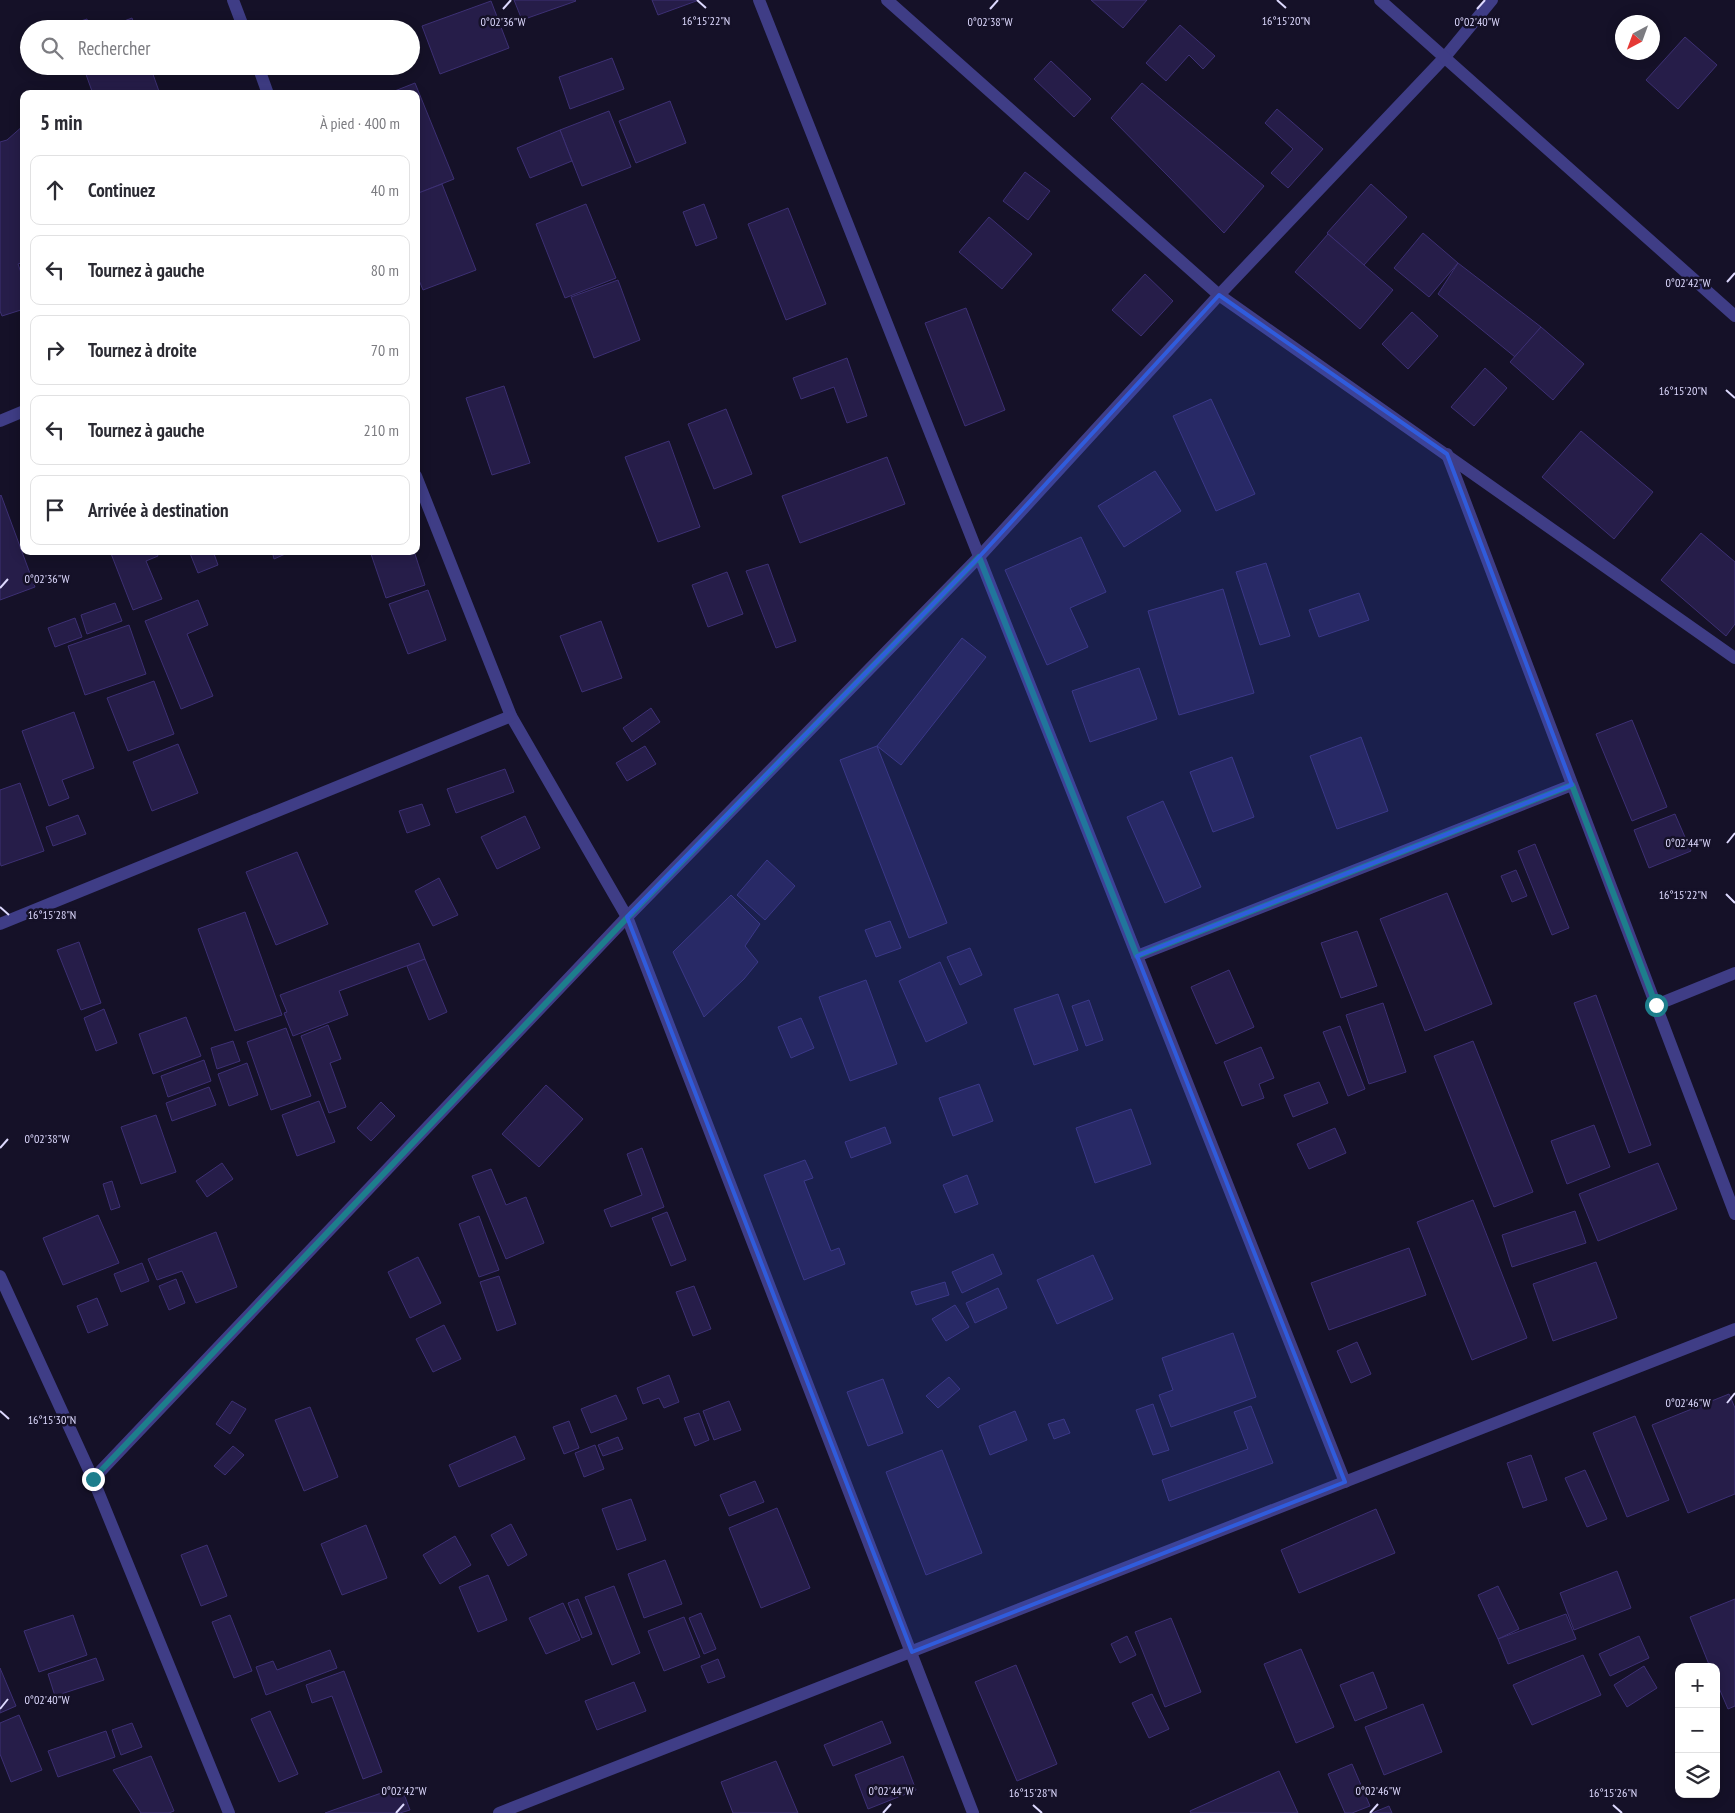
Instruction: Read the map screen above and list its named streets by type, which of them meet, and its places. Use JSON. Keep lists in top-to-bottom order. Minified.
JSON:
{"north":"bottom left","page":{"search":"Rechercher","heading":["5 min","À pied · 400 m"],"list":[["Continuez","40 m"],["Tournez à gauche","80 m"],["Tournez à droite","70 m"],["Tournez à gauche","210 m"],"Arrivée à destination"],"map_buttons":["+","−"]},"coordinates":["16°15'22\"N","16°15'20\"N","0°02'36\"W","0°02'38\"W","0°02'40\"W","0°02'42\"W","0°02'44\"W","16°15'28\"N","0°02'46\"W","16°15'30\"N","16°15'26\"N"]}
